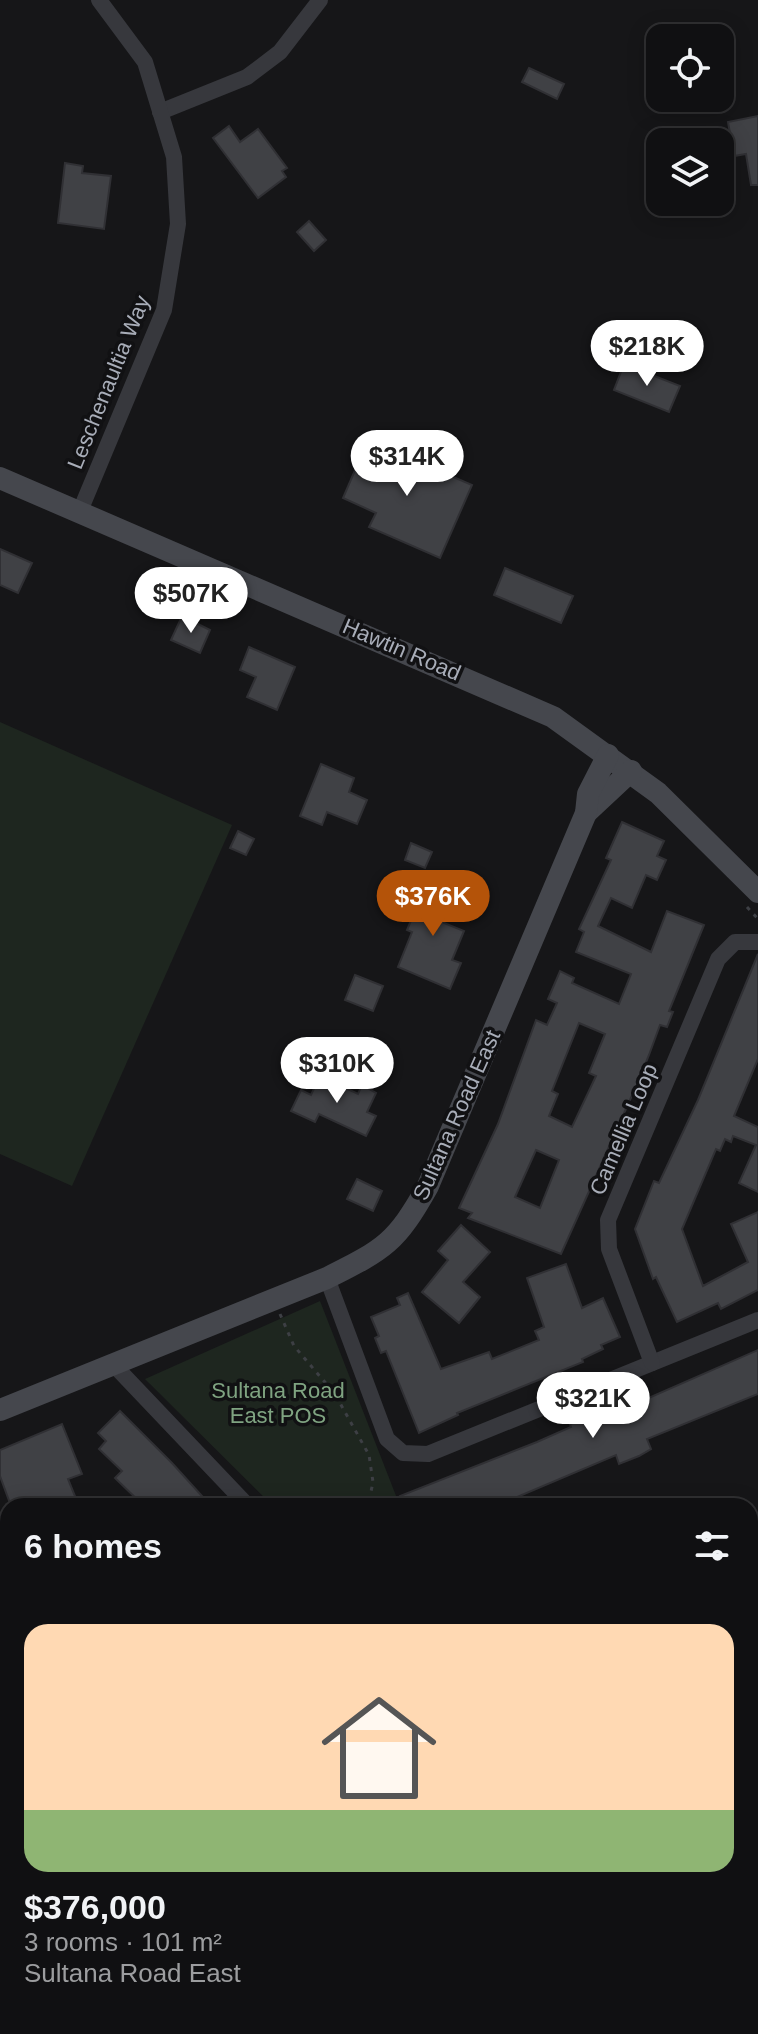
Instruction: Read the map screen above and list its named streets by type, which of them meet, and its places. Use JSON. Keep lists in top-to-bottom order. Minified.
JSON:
{"streets":{"street":["Leschenaultia Way","Hawtin Road","Sultana Road East","Camellia Loop"]},"crossings":[["Leschenaultia Way","Hawtin Road"],["Hawtin Road","Sultana Road East"]],"parks":["Sultana Road East POS"],"page":{"price":["$218K","$314K","$507K","$376K","$310K","$321K"],"heading":"6 homes","list":[{"name":"$376,000","note":"3 rooms · 101 m² · Sultana Road East"}]}}
